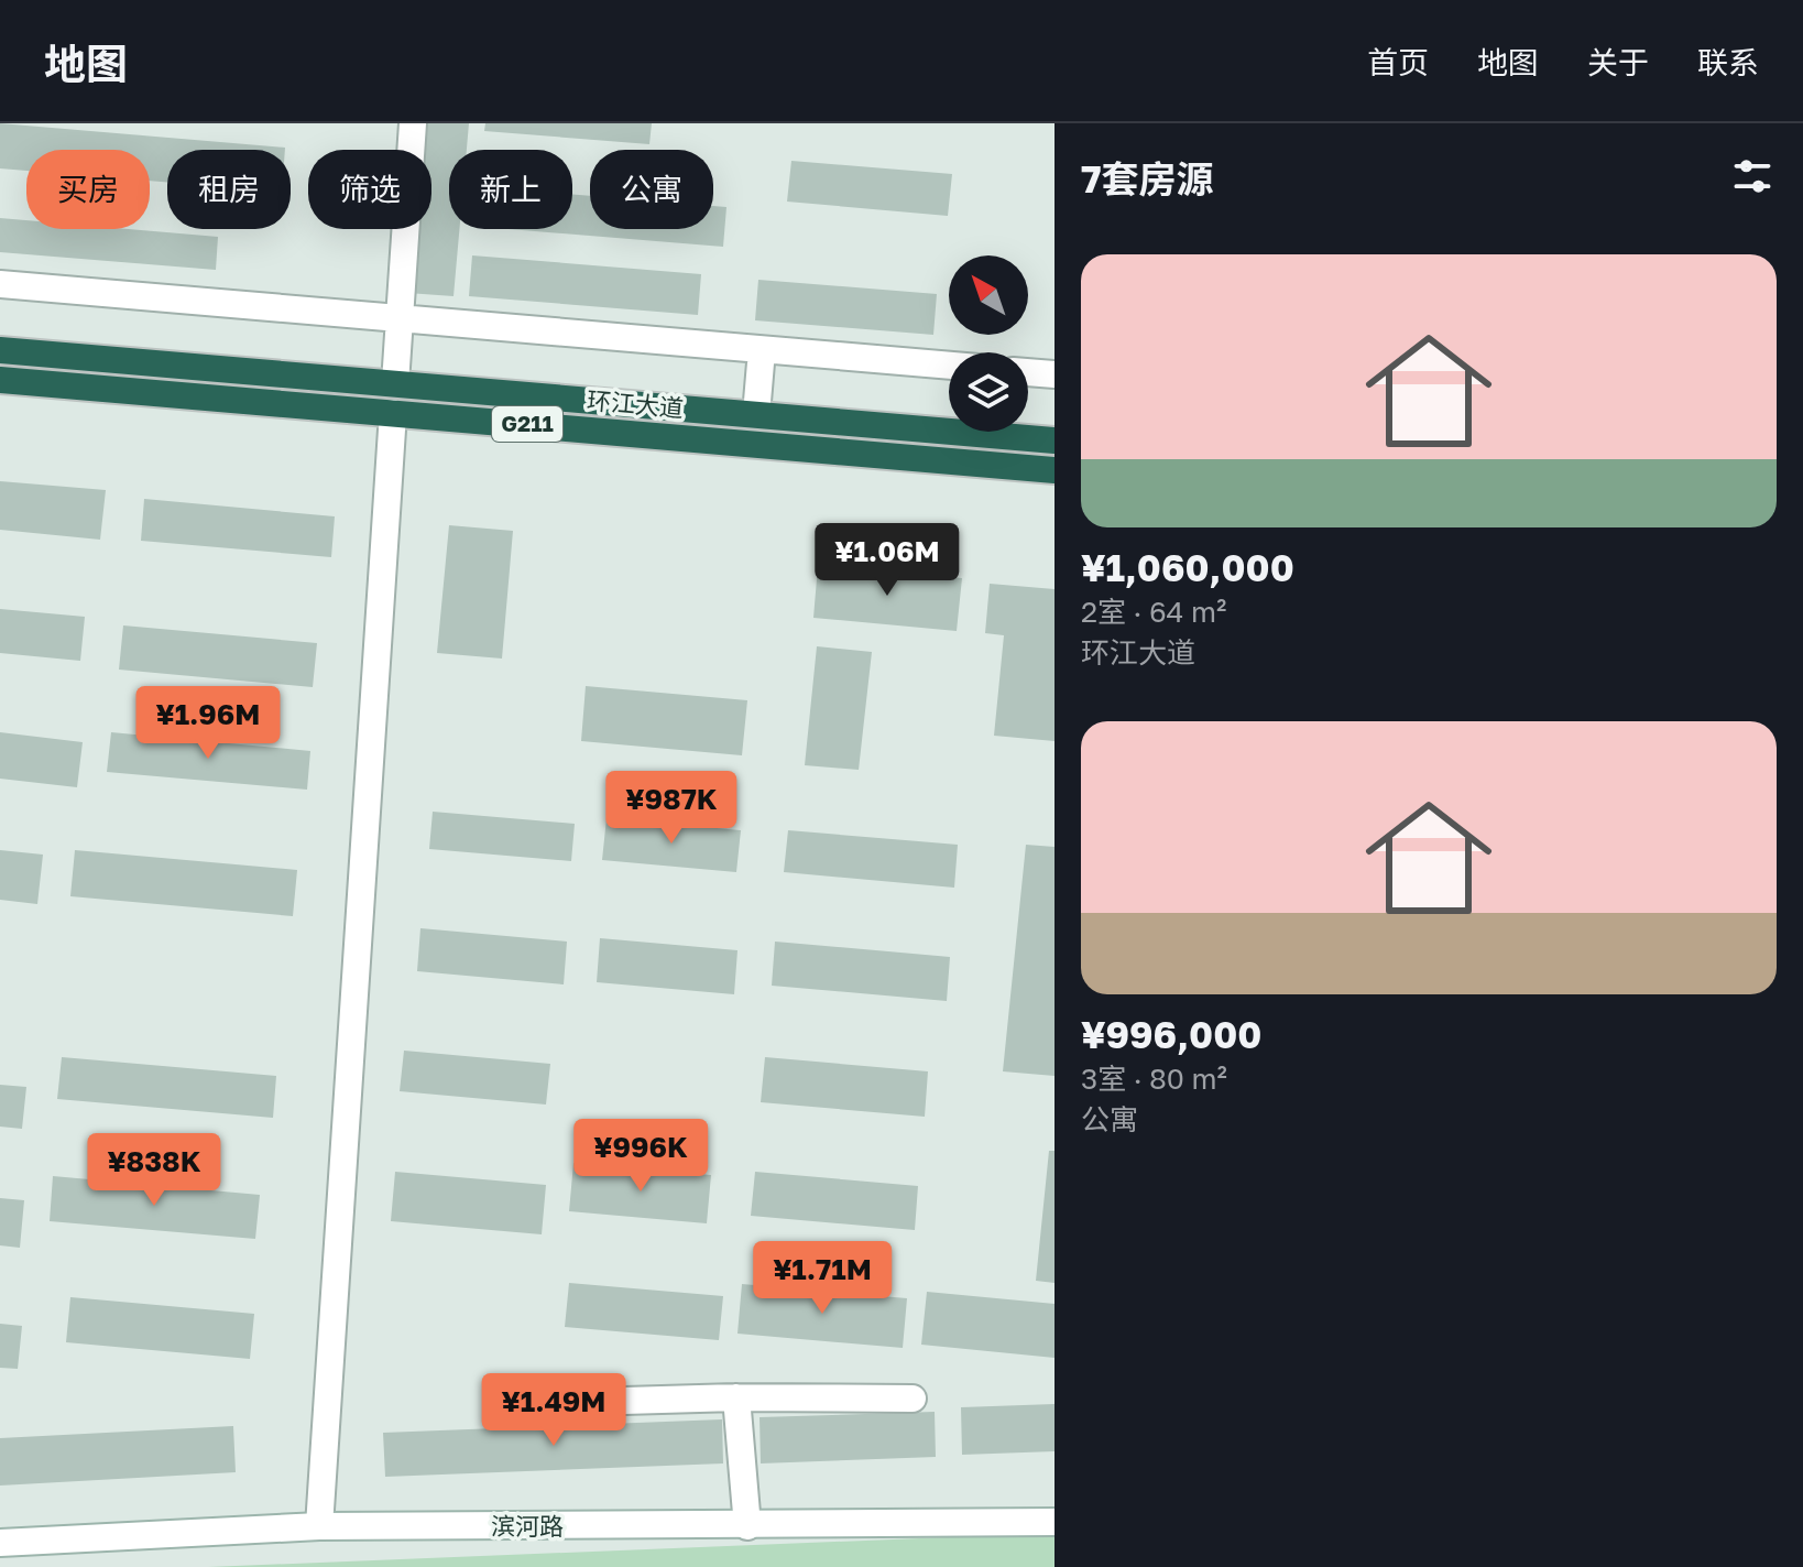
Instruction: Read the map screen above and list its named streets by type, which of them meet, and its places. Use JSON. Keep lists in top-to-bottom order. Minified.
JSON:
{"streets":{"highway":["环江大道","G211"],"street":["滨河路"]},"north":"top left","page":{"header":"地图","nav":["首页","地图","关于","联系"],"heading":"7套房源","chip":["买房","租房","筛选","新上","公寓"],"list":[{"name":"¥1,060,000","note":"2室 · 64 m² · 环江大道"},{"name":"¥996,000","note":"3室 · 80 m² · 公寓"}],"price":["¥1.06M","¥1.96M","¥987K","¥996K","¥838K","¥1.71M","¥1.49M"]}}
